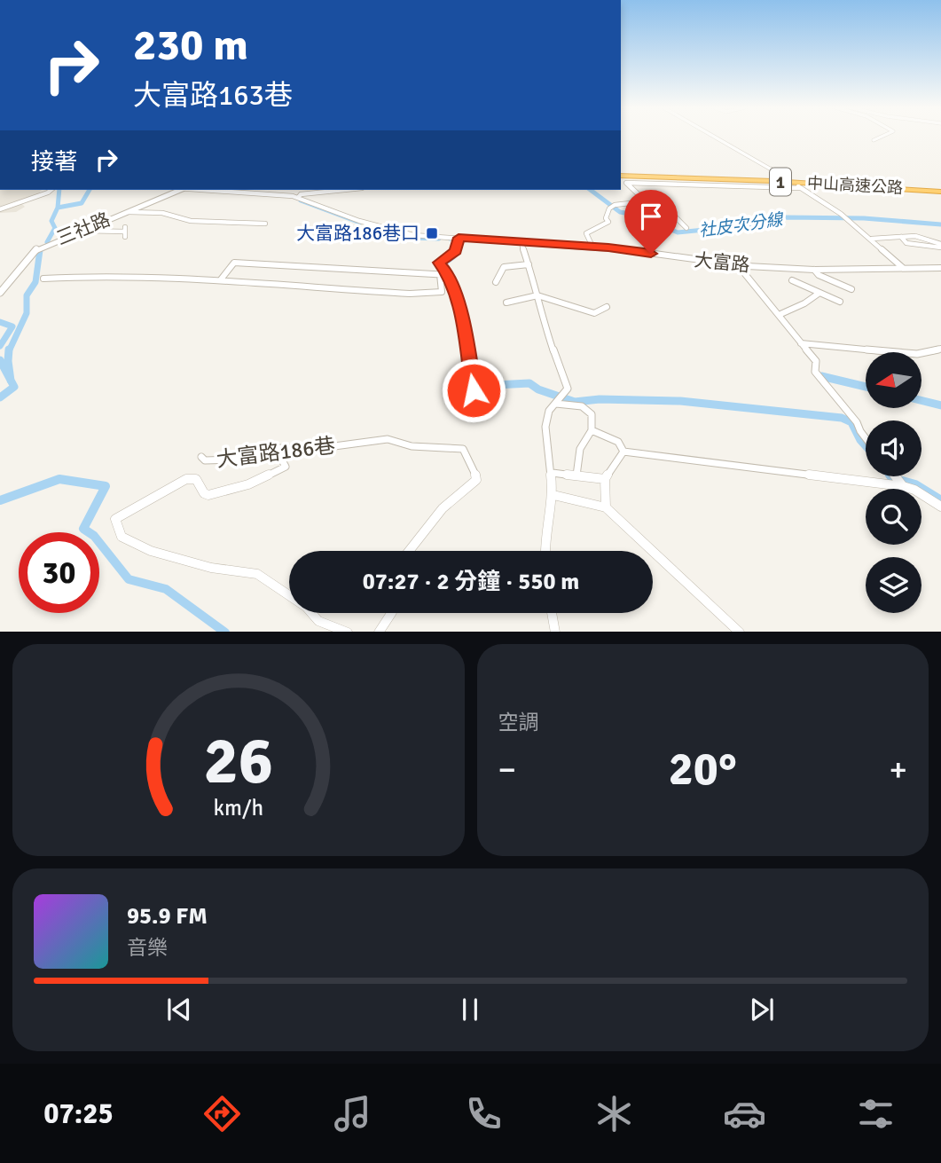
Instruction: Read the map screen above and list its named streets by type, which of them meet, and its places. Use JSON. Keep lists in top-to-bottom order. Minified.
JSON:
{"streets":{"highway":["1","中山高速公路"],"street":["三社路","大富路","大富路186巷"]},"water":["社皮次分線"],"places":{"transit":["大富路186巷口"]},"north":"left","page":{"turn":["230 m","大富路163巷"],"then":"接著","limit":"30","trip":"07:27 · 2 分鐘 · 550 m","tile":"空調","heat":["−","20°","+"],"song":["95.9 FM","音樂"],"tabs":"07:25","gauge":["26","km/h"]}}
